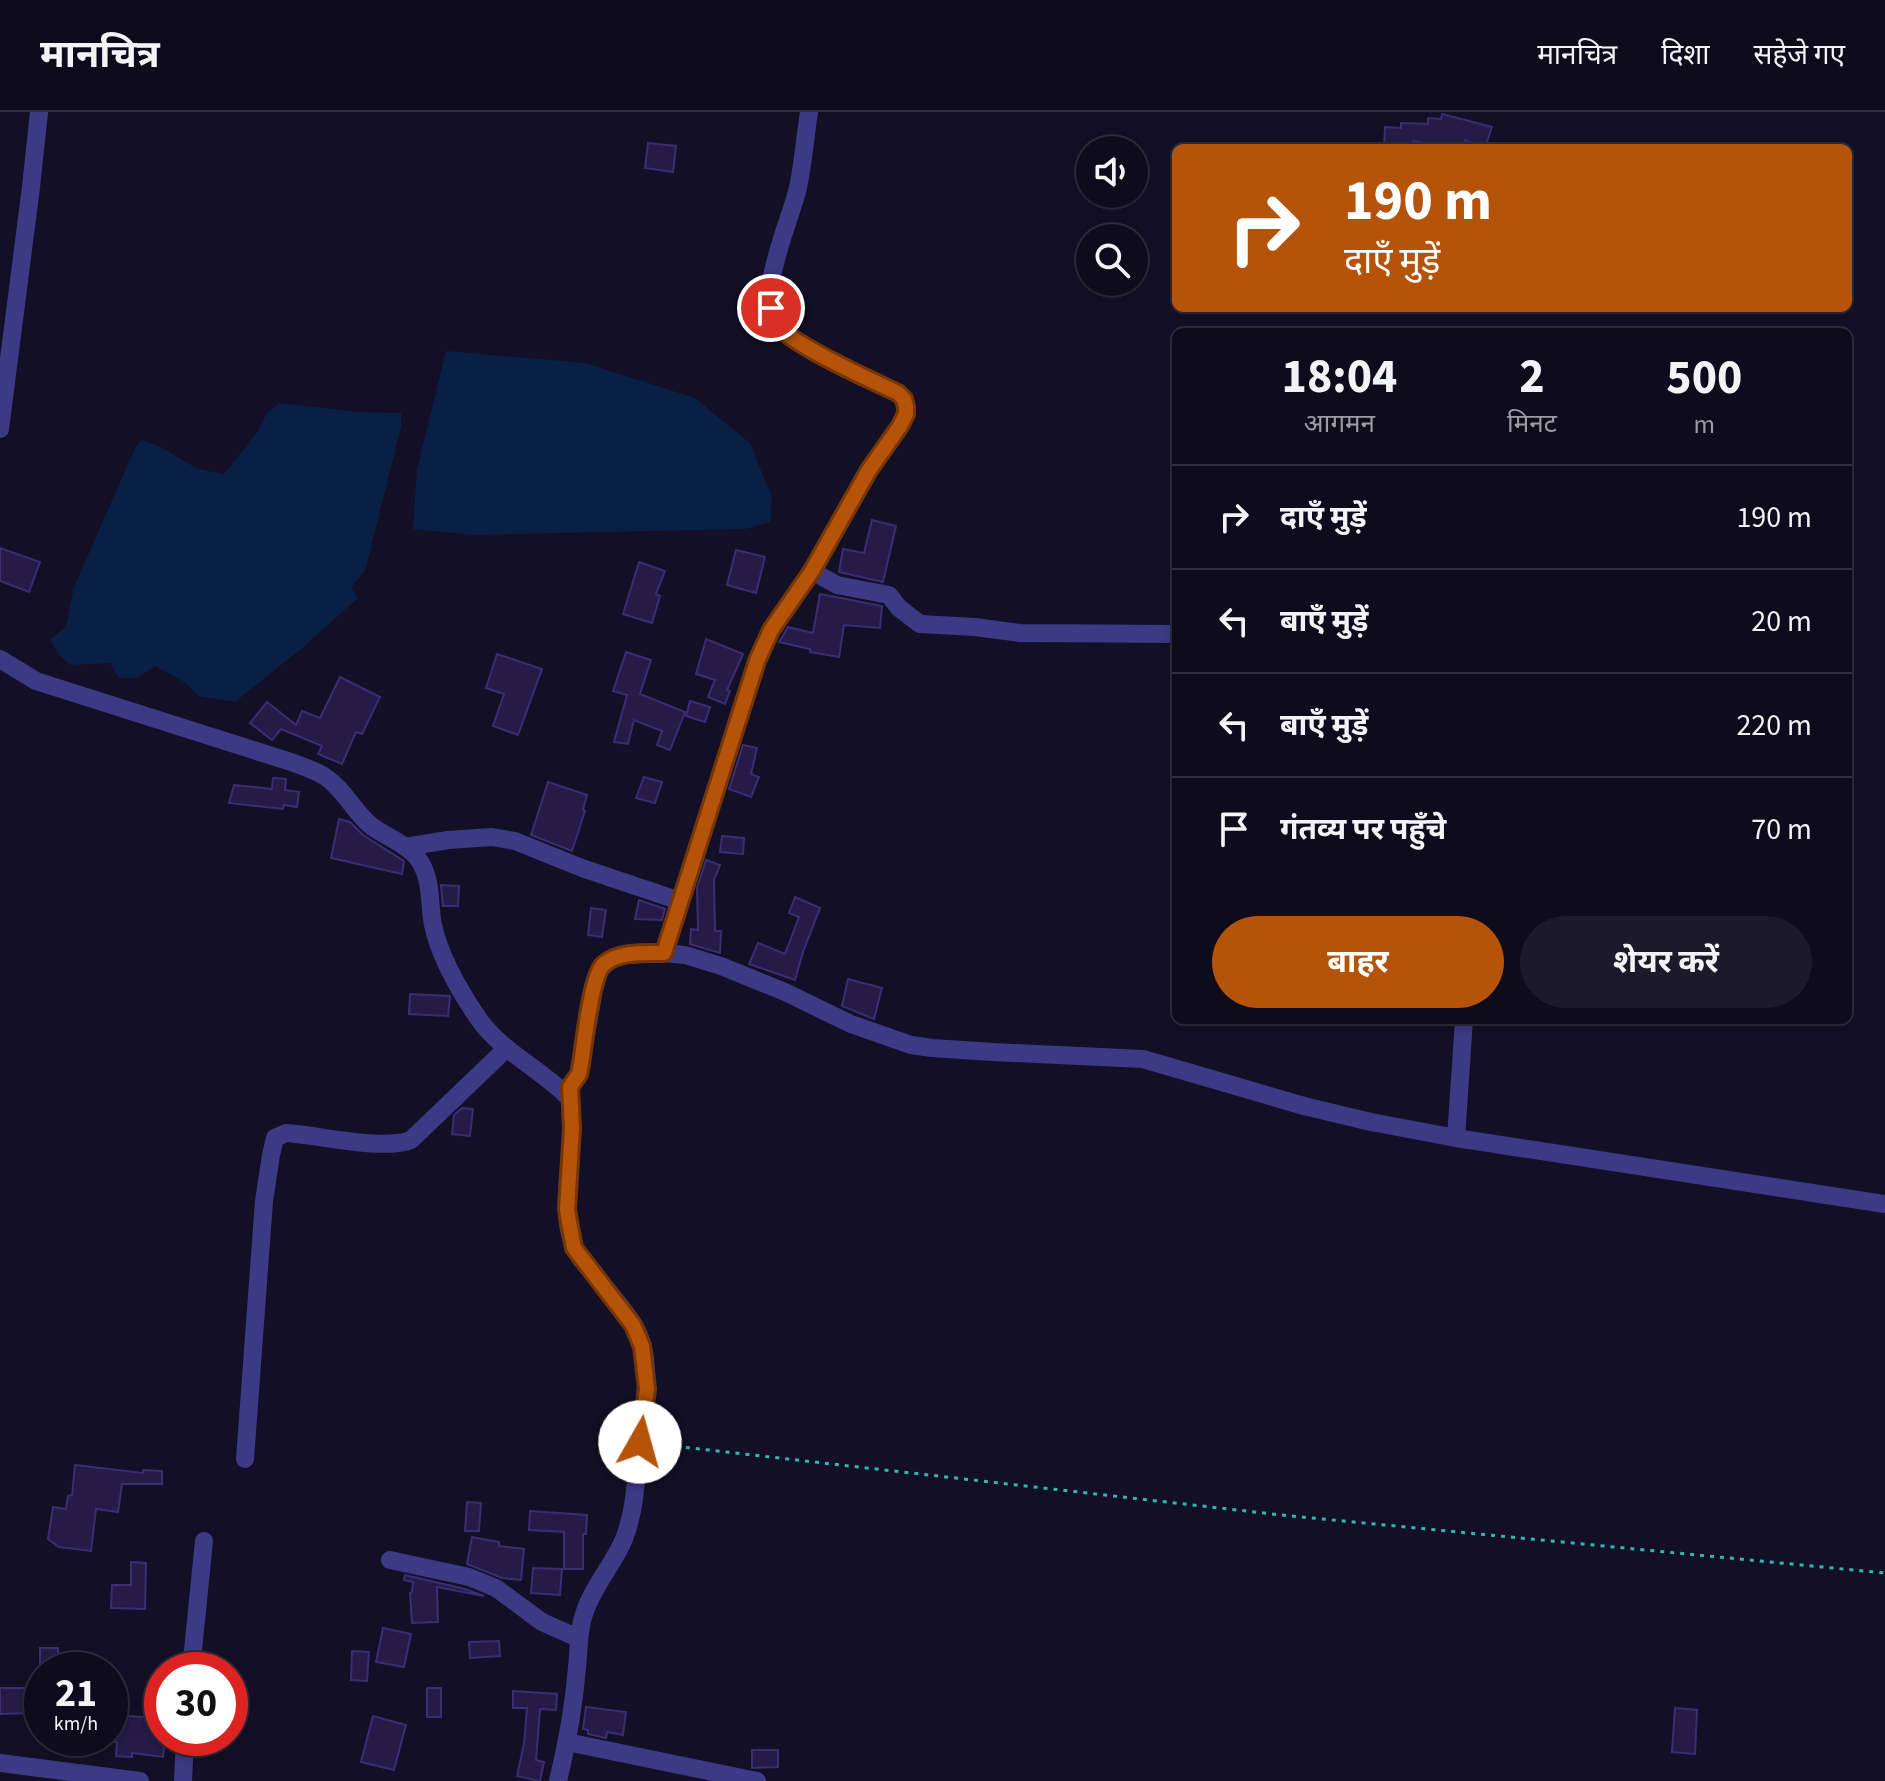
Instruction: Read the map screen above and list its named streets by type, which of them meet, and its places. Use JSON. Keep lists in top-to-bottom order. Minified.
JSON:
{"page":{"header":"मानचित्र","nav":["मानचित्र","दिशा","सहेजे गए"],"turn":["190 m","दाएँ मुड़ें"],"eta":["18:04","आगमन","2","मिनट","500","m"],"list":[{"name":"दाएँ मुड़ें","value":"190 m"},{"name":"बाएँ मुड़ें","value":"20 m"},{"name":"बाएँ मुड़ें","value":"220 m"},{"name":"गंतव्य पर पहुँचे","value":"70 m"}],"buttons":["बाहर","शेयर करें"],"speed":"21 km/h","limit":"30"}}
